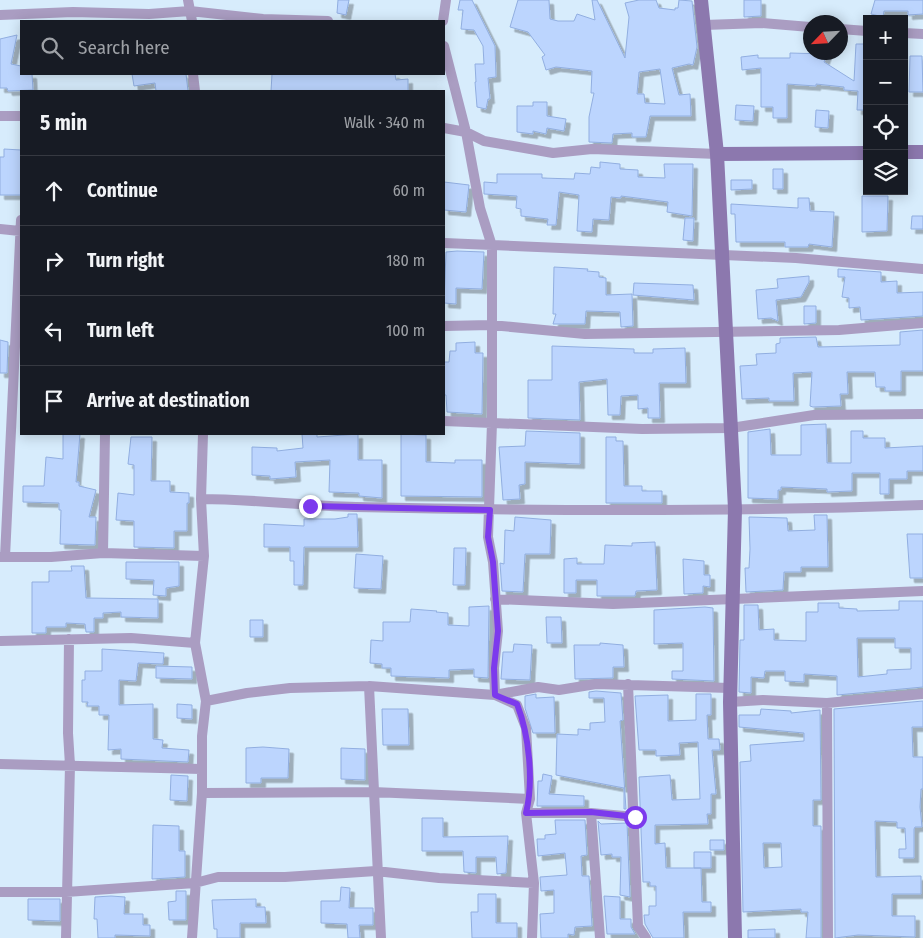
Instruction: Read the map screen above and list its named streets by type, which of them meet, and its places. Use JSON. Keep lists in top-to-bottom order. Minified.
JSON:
{"north":"bottom left","page":{"map_buttons":["+","−"],"search":"Search here","heading":["5 min","Walk · 340 m"],"list":[["Continue","60 m"],["Turn right","180 m"],["Turn left","100 m"],"Arrive at destination"]}}
